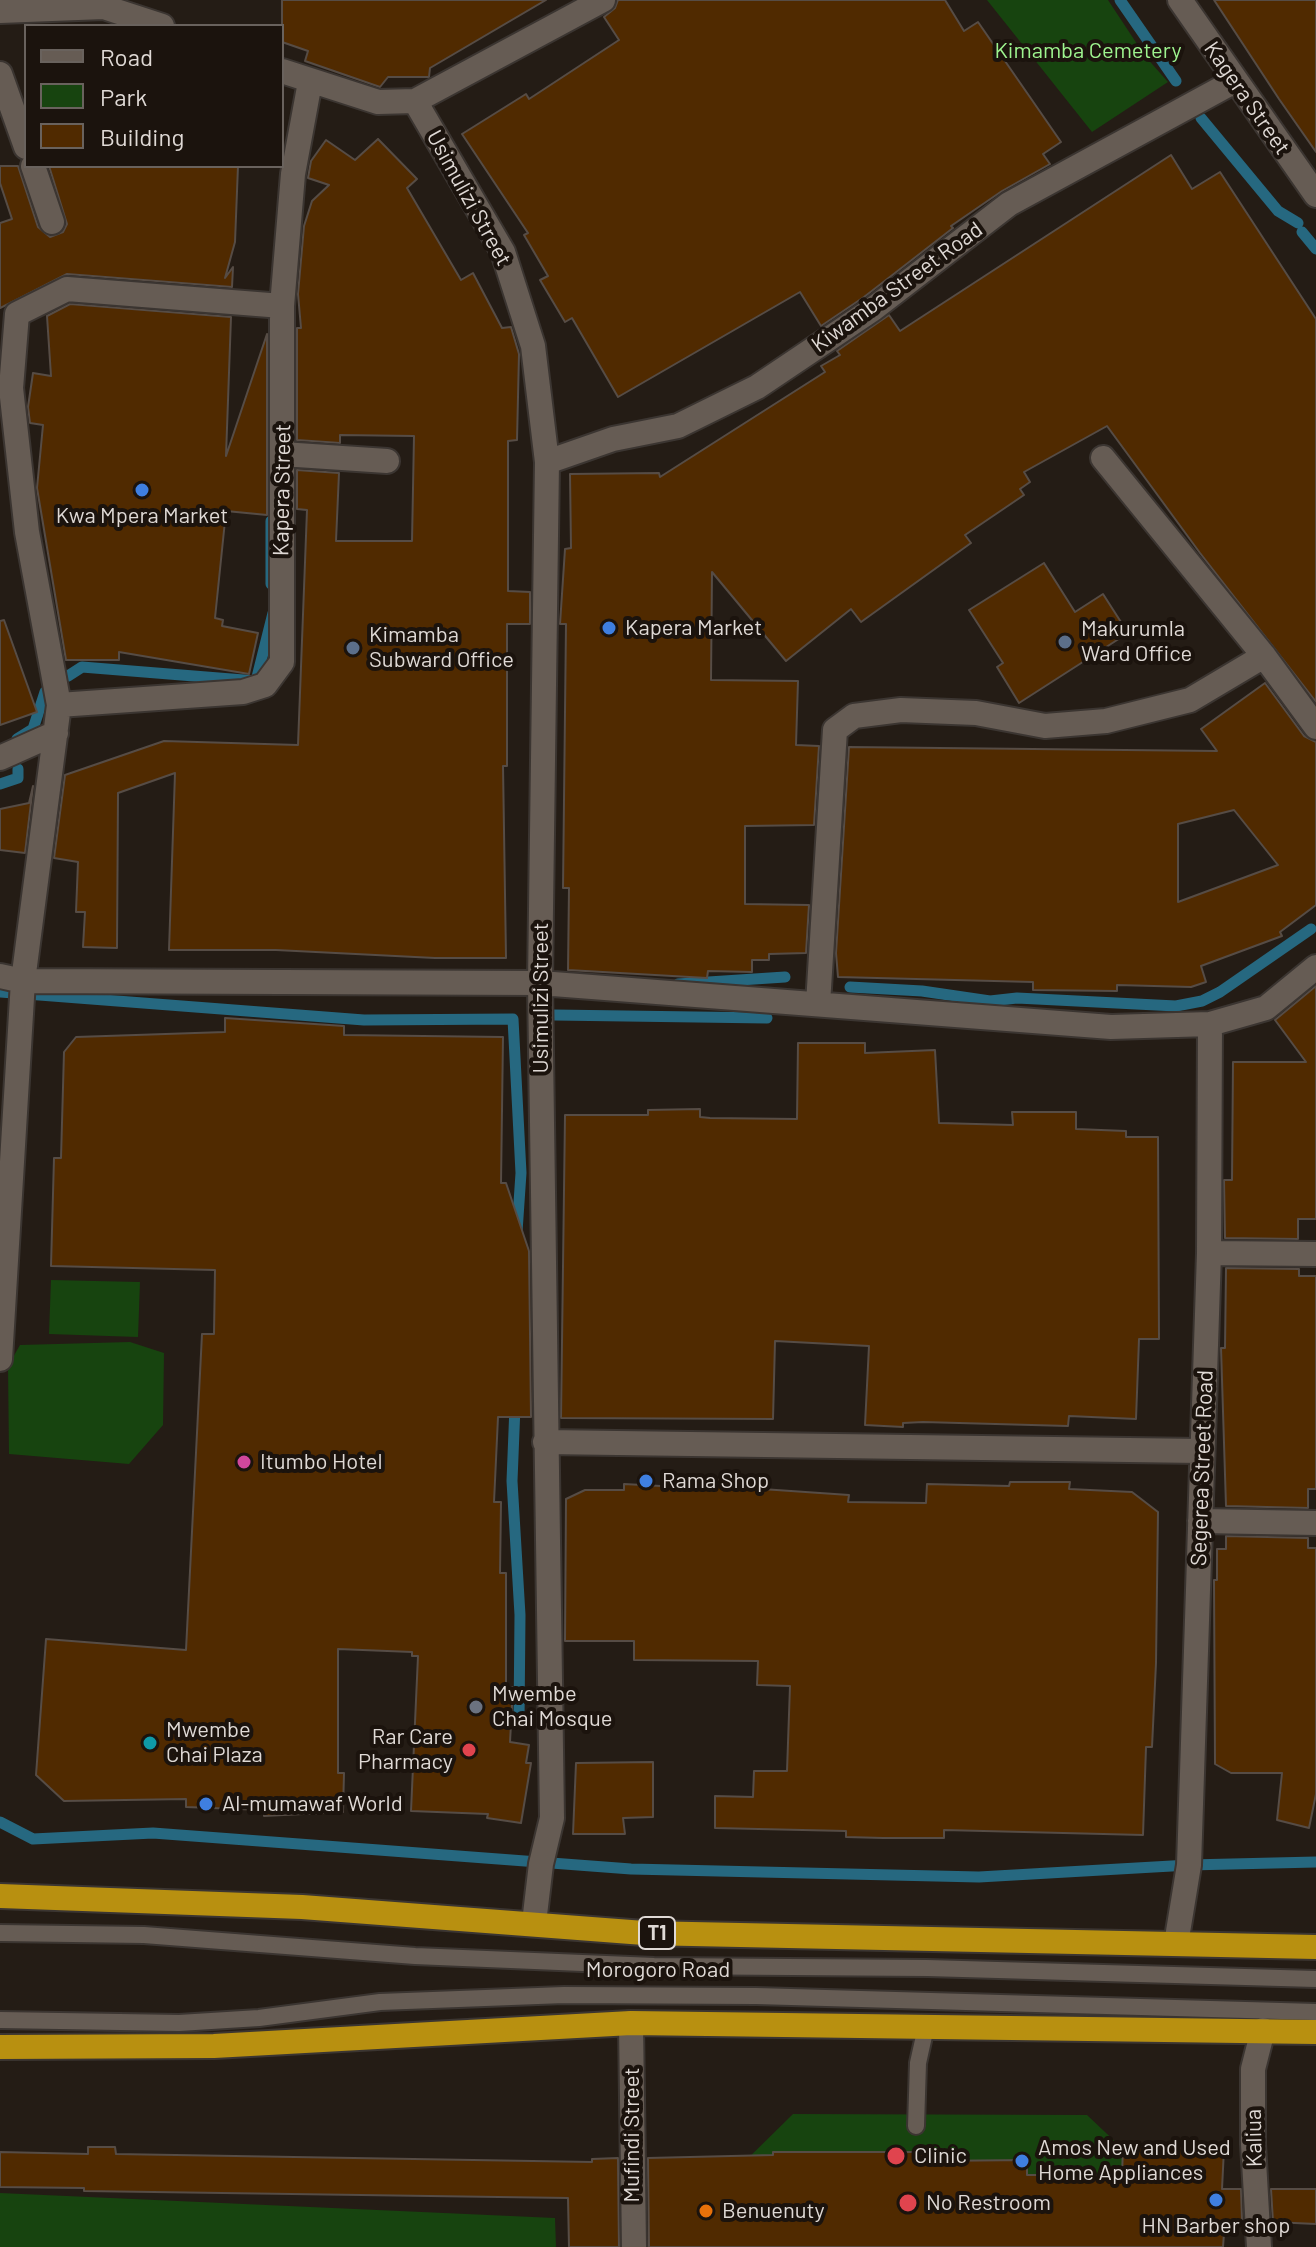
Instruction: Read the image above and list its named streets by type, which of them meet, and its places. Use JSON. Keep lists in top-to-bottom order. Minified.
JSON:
{"streets":{"highway":["T1","Morogoro Road"],"street":["Kagera Street","Usimulizi Street","Kiwamba Street Road","Kapera Street","Segerea Street Road","Mufindi Street","Kaliua"]},"crossings":[["Kagera Street","Kiwamba Street Road"],["Usimulizi Street","Kiwamba Street Road"],["Usimulizi Street","Morogoro Road"],["Segerea Street Road","Morogoro Road"]],"parks":["Kimamba Cemetery"],"places":["Kwa Mpera Market","Kapera Market","Makurumla Ward Office","Kimamba Subward Office","Itumbo Hotel","Rama Shop","Mwembe Chai Mosque","Mwembe Chai Plaza","Rar Care Pharmacy","Al-mumawaf World","Clinic","Amos New and Used Home Appliances","HN Barber shop","No Restroom","Benuenuty"],"legend":["Road","Park","Building"]}
